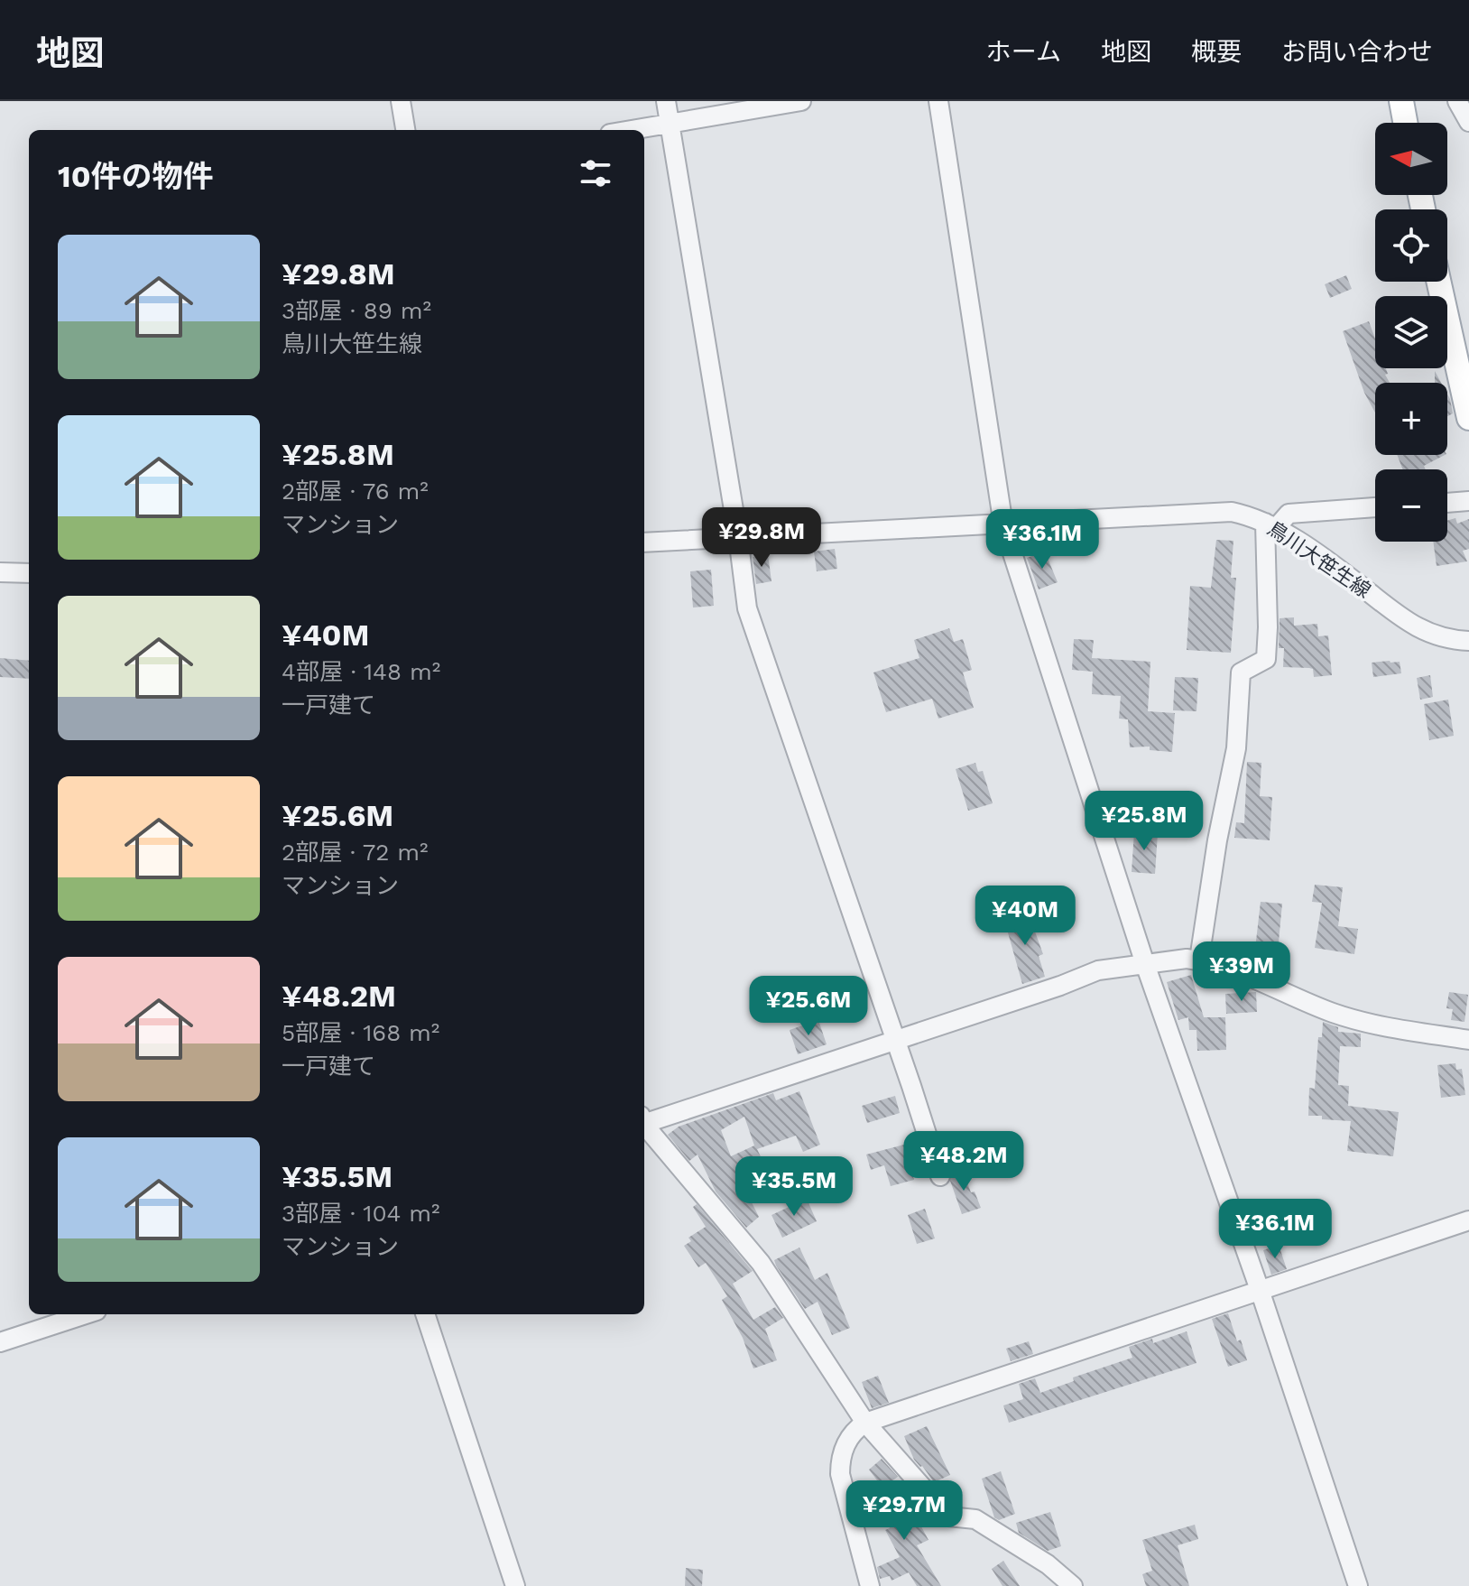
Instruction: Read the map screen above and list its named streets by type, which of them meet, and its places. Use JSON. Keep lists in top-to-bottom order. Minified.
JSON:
{"streets":{"street":["鳥川大笹生線"]},"north":"left","page":{"header":"地図","nav":["ホーム","地図","概要","お問い合わせ"],"map_buttons":["+","−"],"heading":"10件の物件","list":[{"name":"¥29.8M","note":"3部屋 · 89 m² · 鳥川大笹生線"},{"name":"¥25.8M","note":"2部屋 · 76 m² · マンション"},{"name":"¥40M","note":"4部屋 · 148 m² · 一戸建て"},{"name":"¥25.6M","note":"2部屋 · 72 m² · マンション"},{"name":"¥48.2M","note":"5部屋 · 168 m² · 一戸建て"},{"name":"¥35.5M","note":"3部屋 · 104 m² · マンション"}],"price":["¥29.8M","¥36.1M","¥25.8M","¥40M","¥39M","¥25.6M","¥48.2M","¥35.5M","¥36.1M","¥29.7M"]}}
